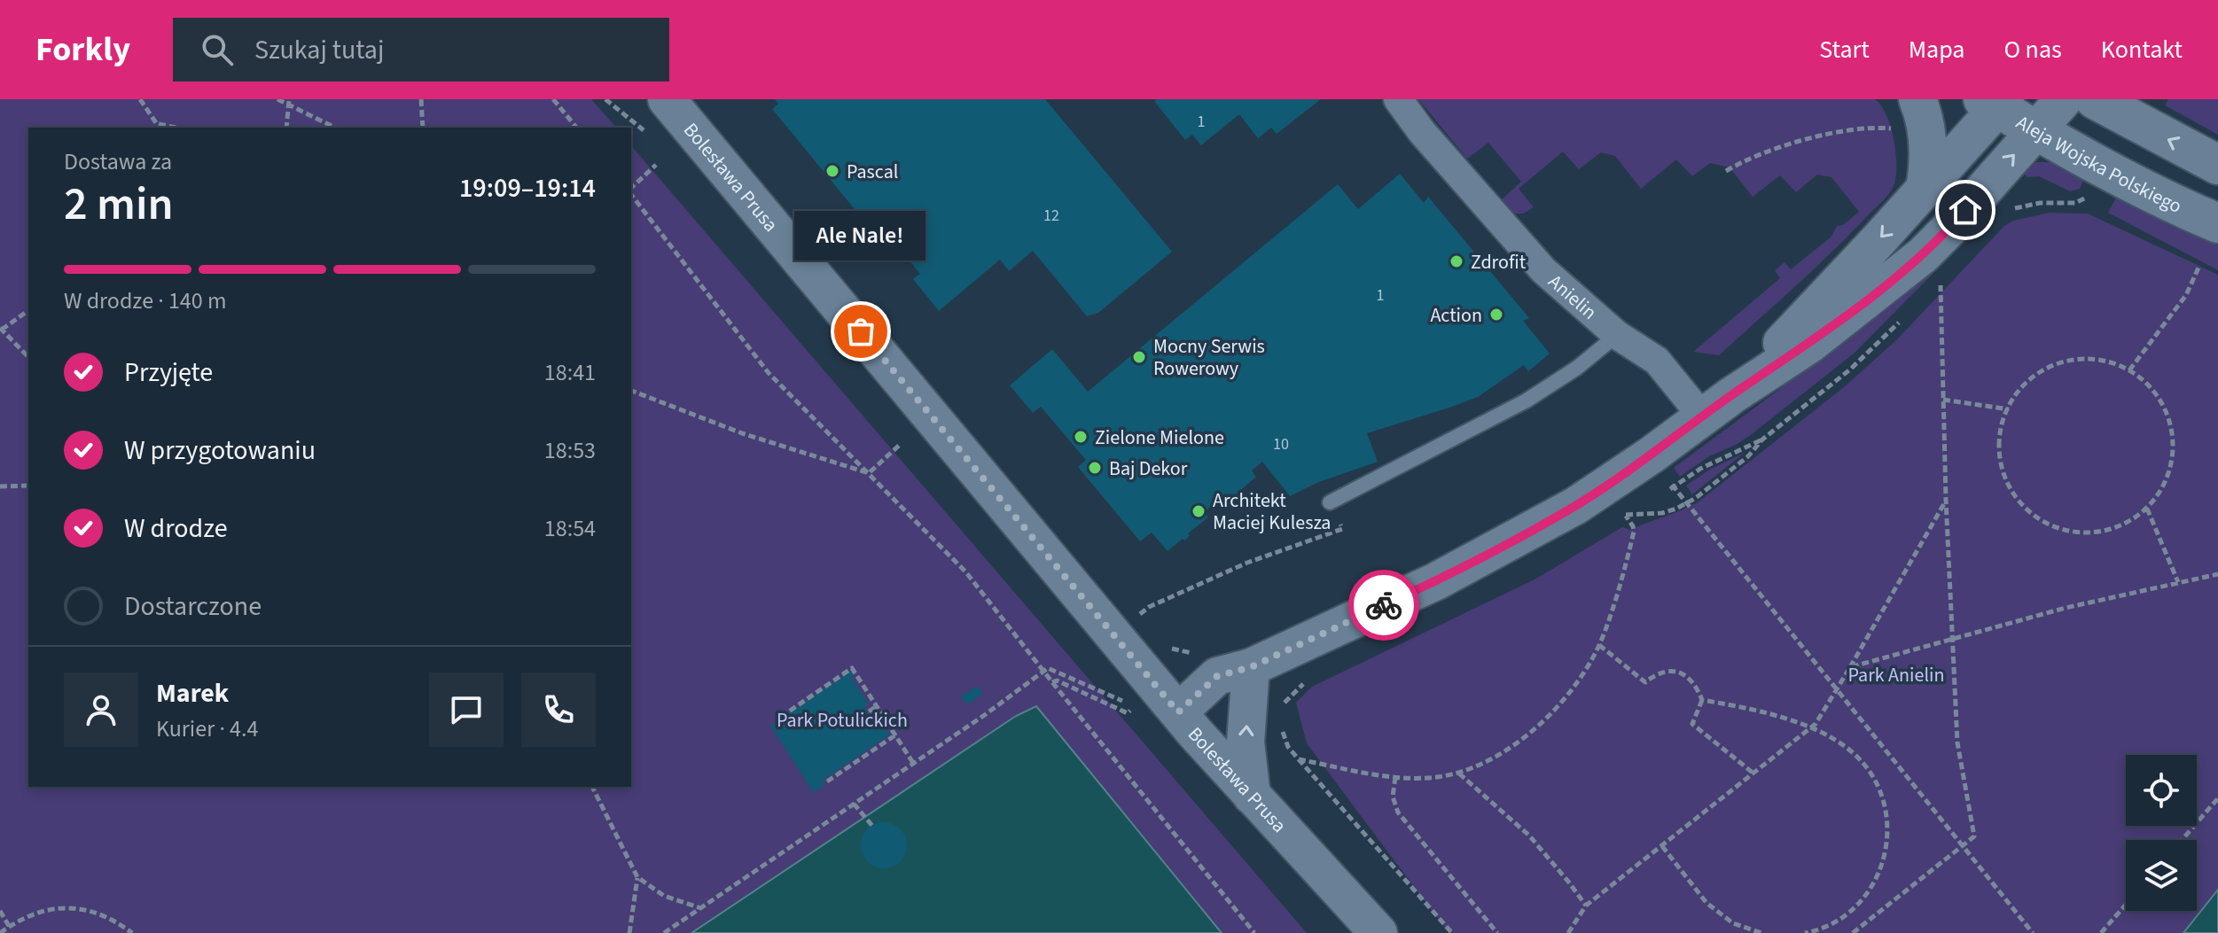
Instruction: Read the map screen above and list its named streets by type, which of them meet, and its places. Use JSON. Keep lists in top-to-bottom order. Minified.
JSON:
{"streets":{"main road":["Aleja Wojska Polskiego"],"street":["Bolesława Prusa","Anielin"]},"parks":["Park Anielin","Park Potulickich"],"places":["Pascal","Zdrofit","Action","Ale Nale!","Mocny Serwis Rowerowy","Zielone Mielone","Baj Dekor","Architekt Maciej Kulesza"],"house_numbers":["1","12","1","10"],"page":{"header":"Forkly","search":"Szukaj tutaj","nav":["Start","Mapa","O nas","Kontakt"],"heading":["2 min","Dostawa za","19:09–19:14"],"panel":["Marek","Kurier · 4.4"],"bubble":"Ale Nale!","bar":"W drodze · 140 m","list":[["Przyjęte","18:41"],["W przygotowaniu","18:53"],["W drodze","18:54"],"Dostarczone"]}}
